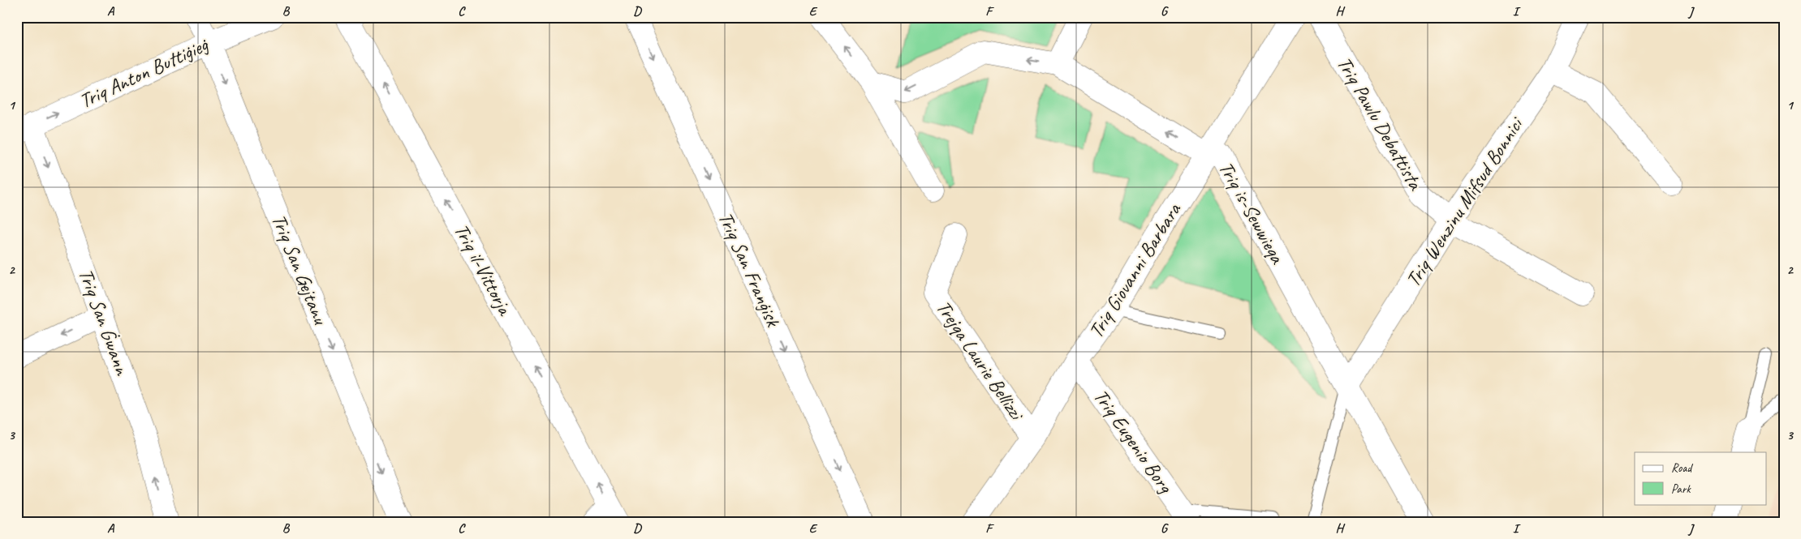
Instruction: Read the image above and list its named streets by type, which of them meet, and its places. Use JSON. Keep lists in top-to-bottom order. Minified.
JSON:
{"streets":{"street":["Triq Anton Buttiġieġ","Triq Pawlu Debattista","Triq Wenzinu Mifsud Bonnici","Triq is-Sewwieqa","Triq San Gejtanu","Triq il-Vittorja","Triq San Franġisk","Triq Giovanni Barbara","Triq San Ġwann","Trejqa Laurie Bellizzi","Triq Eugenio Borg"]},"crossings":[["Triq Anton Buttiġieġ","Triq San Gejtanu"],["Triq Anton Buttiġieġ","Triq San Ġwann"],["Triq Pawlu Debattista","Triq Wenzinu Mifsud Bonnici"],["Triq Wenzinu Mifsud Bonnici","Triq is-Sewwieqa"],["Triq is-Sewwieqa","Triq Giovanni Barbara"],["Triq Giovanni Barbara","Trejqa Laurie Bellizzi"],["Triq Giovanni Barbara","Triq Eugenio Borg"]],"one_way":["Triq Anton Buttiġieġ","Triq is-Sewwieqa","Triq San Gejtanu","Triq il-Vittorja"],"legend":["Road","Park"],"grid":{"columns":["A","B","C","D","E","F","G","H","I","J"],"rows":["1","2","3"]}}
